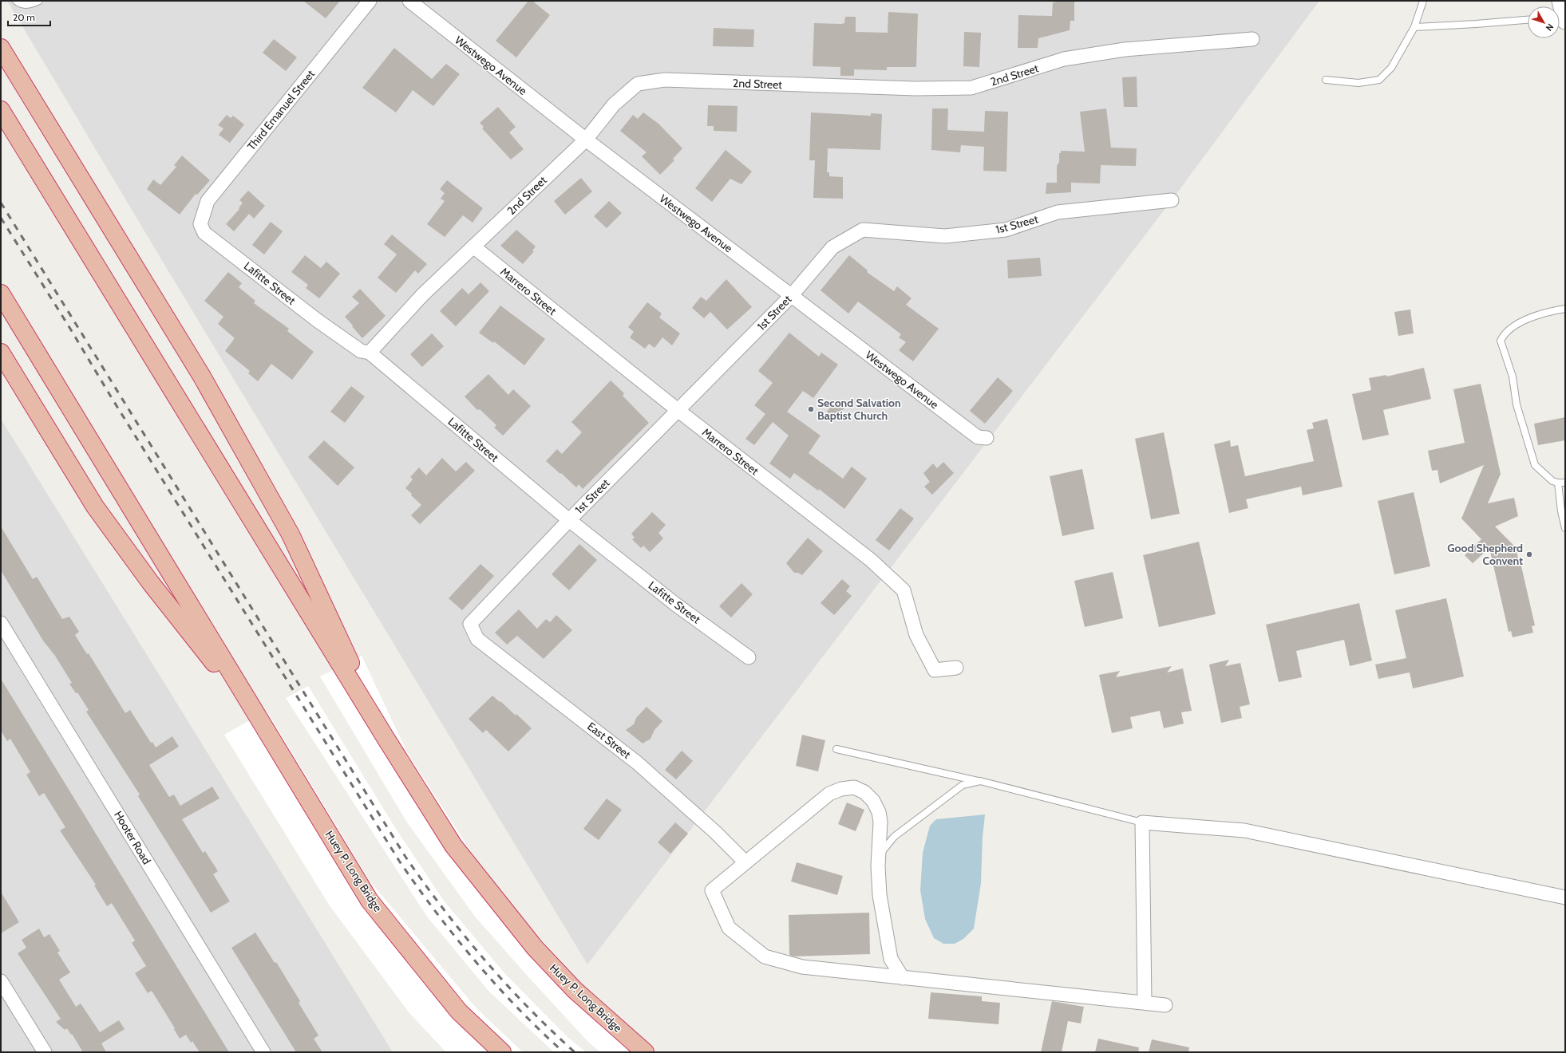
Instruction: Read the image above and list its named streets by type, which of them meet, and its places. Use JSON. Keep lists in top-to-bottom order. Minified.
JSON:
{"streets":{"highway":["Huey P. Long Bridge"],"street":["Westwego Avenue","2nd Street","Third Emanuel Street","1st Street","Lafitte Street","Marrero Street","East Street","Hooter Road"]},"crossings":[["Westwego Avenue","2nd Street"],["Westwego Avenue","1st Street"],["2nd Street","Lafitte Street"],["2nd Street","Marrero Street"],["Third Emanuel Street","Lafitte Street"],["1st Street","Lafitte Street"],["1st Street","Marrero Street"],["1st Street","East Street"]],"places":["Second Salvation Baptist Church","Good Shepherd Convent"],"scale_bar":"20 m","north":"bottom right"}
